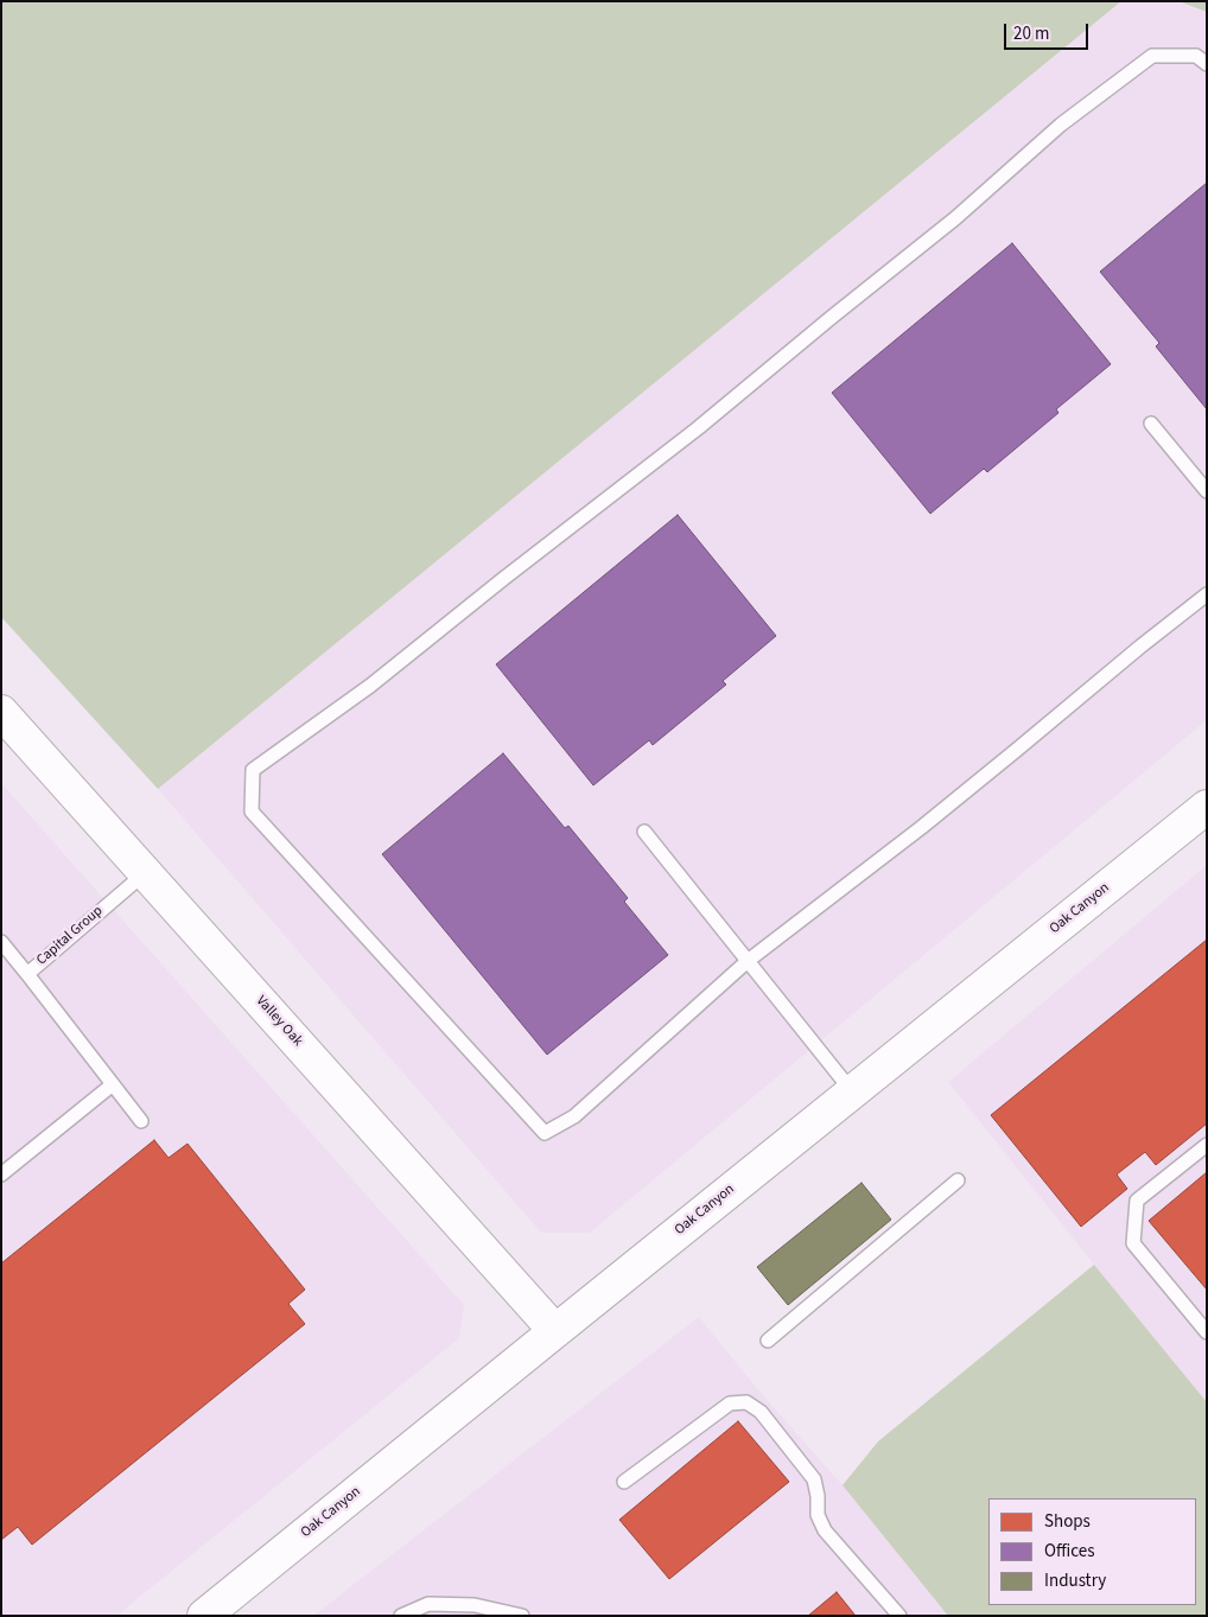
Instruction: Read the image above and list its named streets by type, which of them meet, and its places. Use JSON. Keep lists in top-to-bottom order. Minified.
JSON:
{"streets":{"street":["Oak Canyon","Valley Oak"],"lane":["Capital Group"]},"crossings":[["Oak Canyon","Valley Oak"],["Capital Group","Valley Oak"]],"legend":["Shops","Offices","Industry"],"scale_bar":"20 m"}
